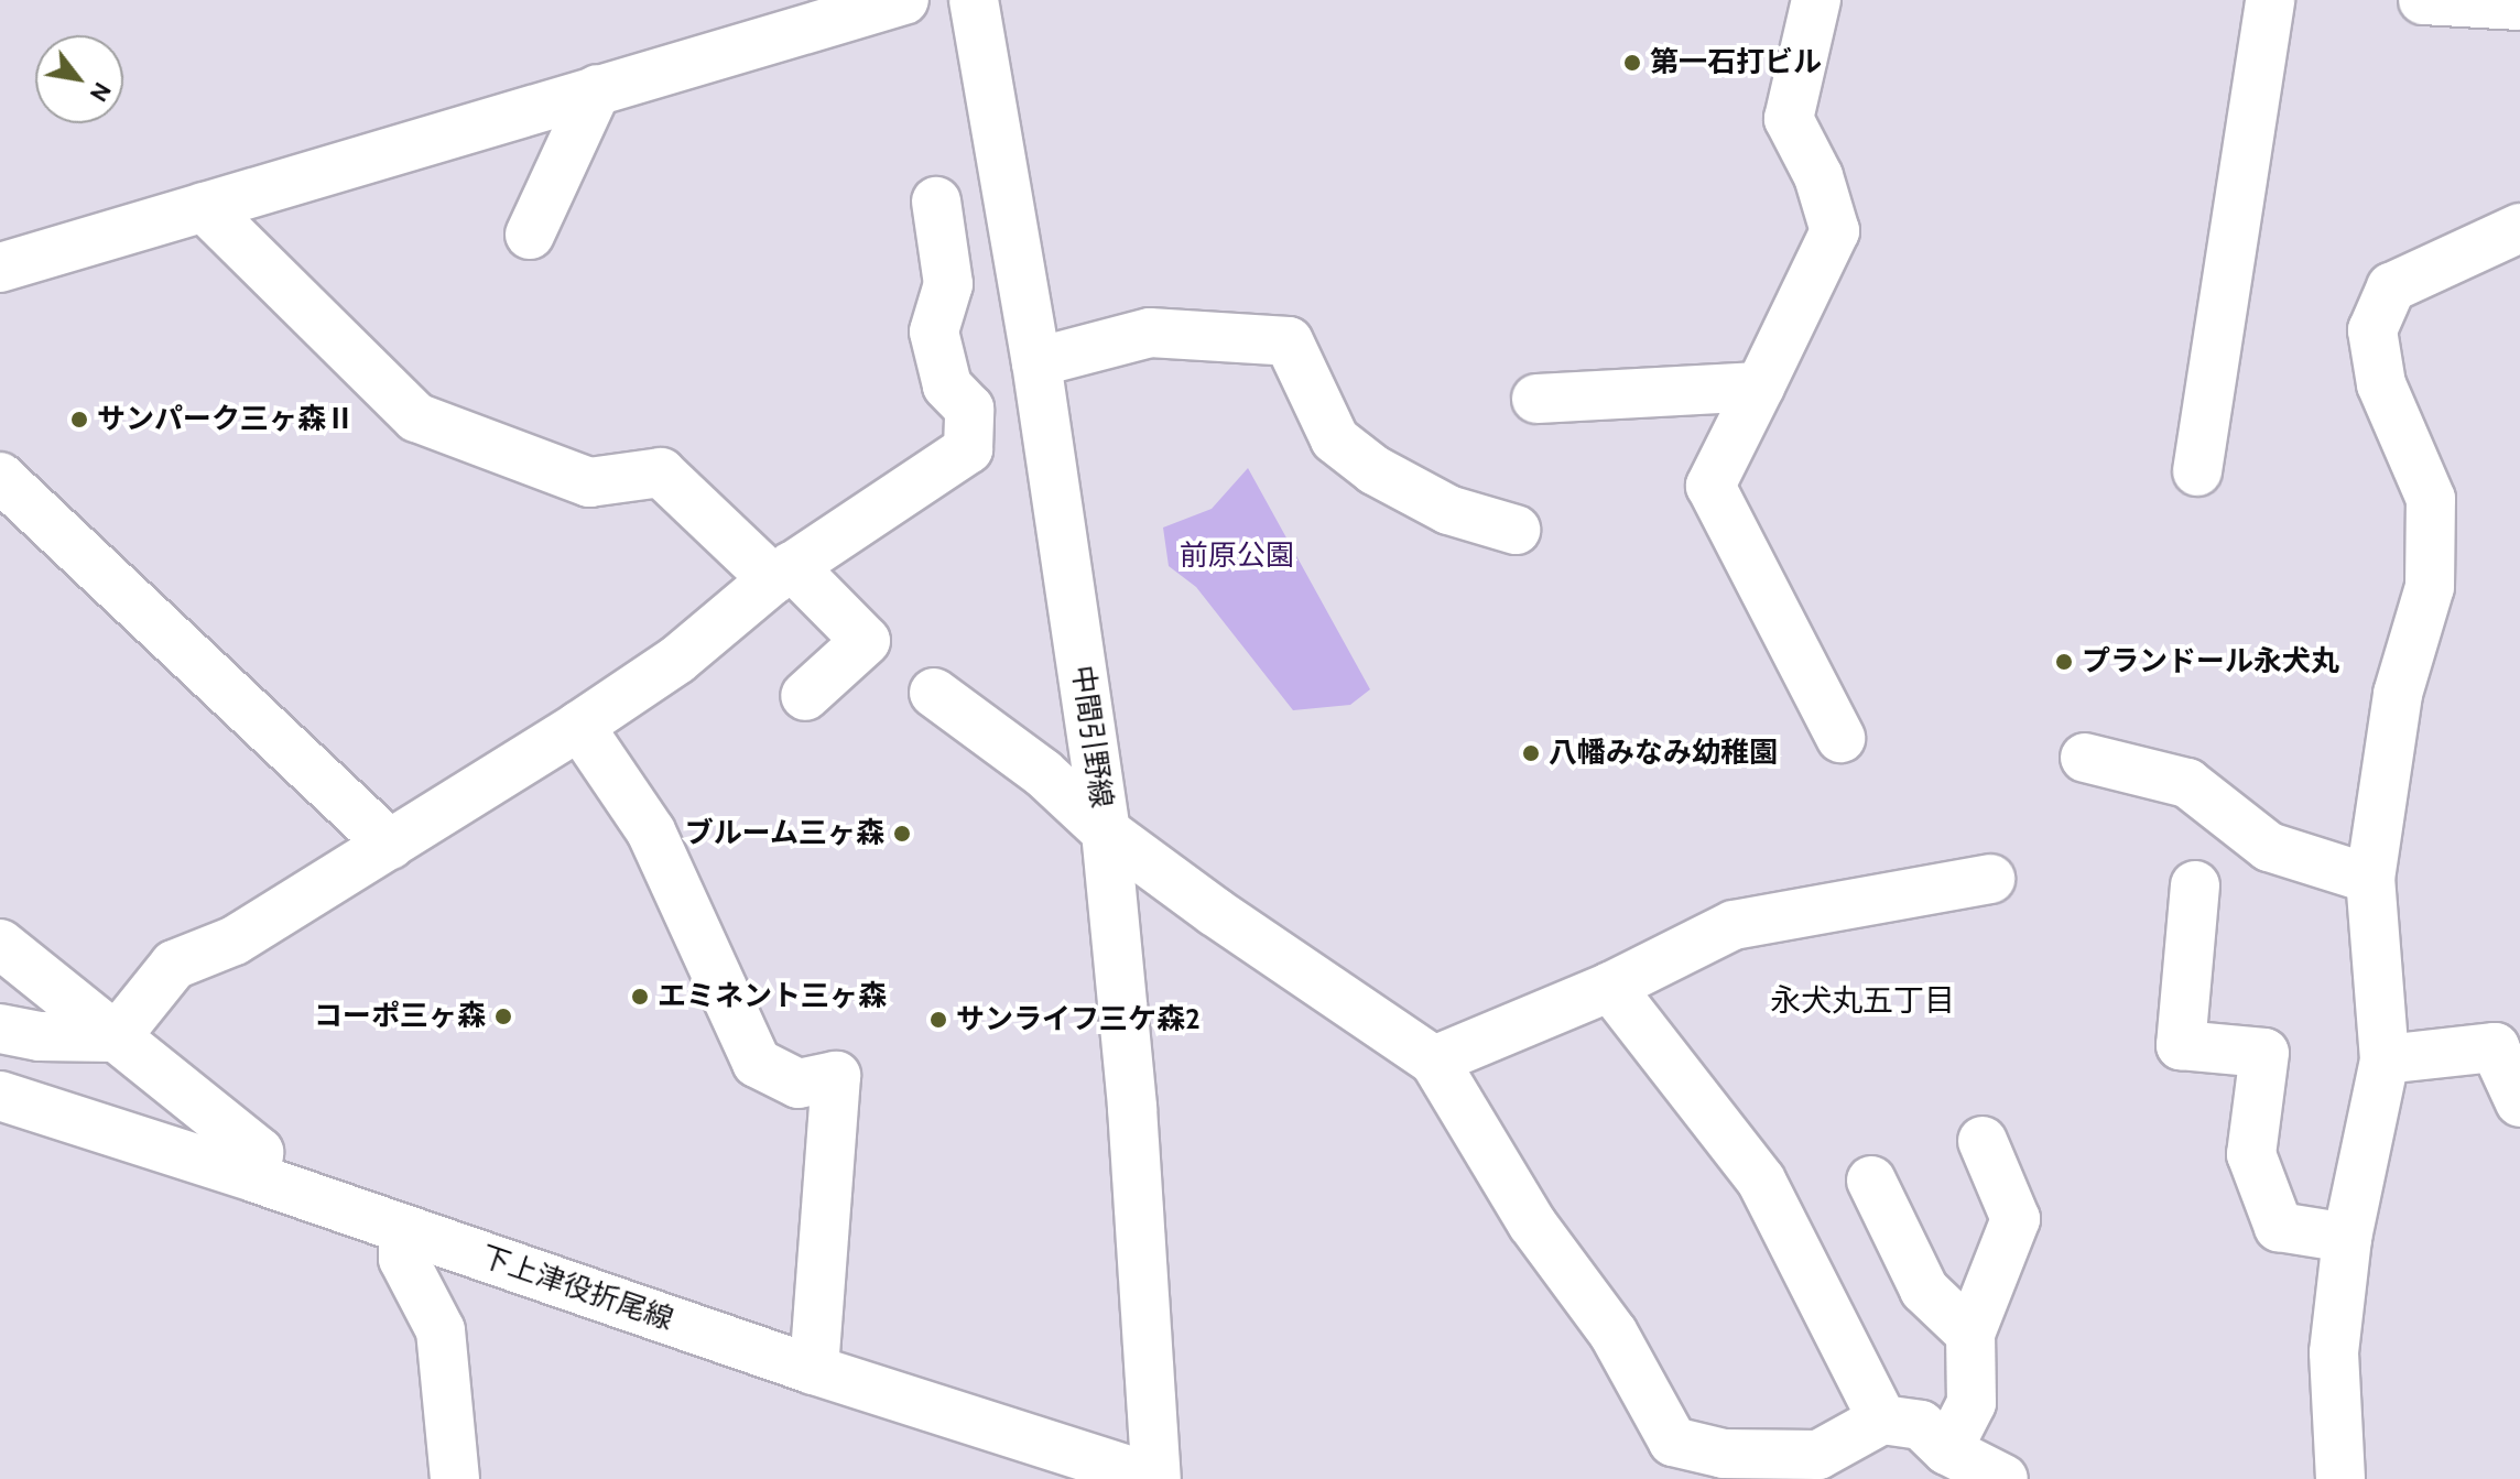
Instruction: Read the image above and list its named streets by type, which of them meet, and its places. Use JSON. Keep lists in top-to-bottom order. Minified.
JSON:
{"streets":{"street":["中間引野線","下上津役折尾線"]},"crossings":[["中間引野線","下上津役折尾線"]],"districts":["永犬丸五丁目"],"parks":["前原公園"],"places":["第一石打ビル","サンパーク三ヶ森Ⅱ","プランドール永犬丸","八幡みなみ幼稚園","ブルーム三ヶ森","エミネント三ヶ森","コーポ三ヶ森","サンライフ三ケ森2"],"north":"bottom right"}
